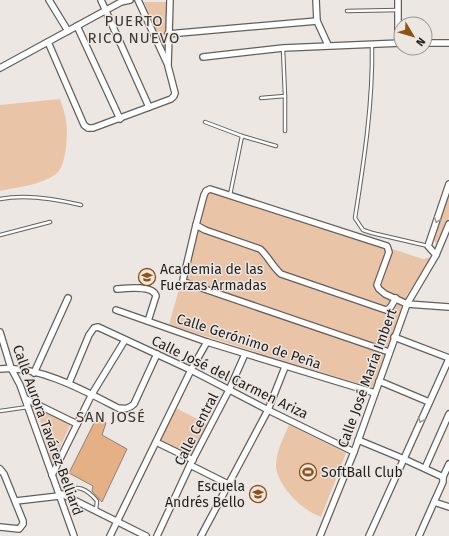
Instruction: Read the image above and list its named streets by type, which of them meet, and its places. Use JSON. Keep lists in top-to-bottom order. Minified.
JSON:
{"streets":{"street":["Calle Gerónimo de Peña","Calle José del Carmen Ariza","Calle José María Imbert","Calle Central","Calle Aurora Tavárez Belliard"]},"crossings":[["Calle Gerónimo de Peña","Calle José María Imbert"],["Calle Gerónimo de Peña","Calle Central"],["Calle José del Carmen Ariza","Calle José María Imbert"],["Calle José del Carmen Ariza","Calle Central"]],"districts":["PUERTO RICO NUEVO","SAN JOSÉ"],"places":{"school or university":["Academia de las Fuerzas Armadas","Escuela Andrés Bello"],"sports":["SoftBall Club"]},"north":"bottom right"}
